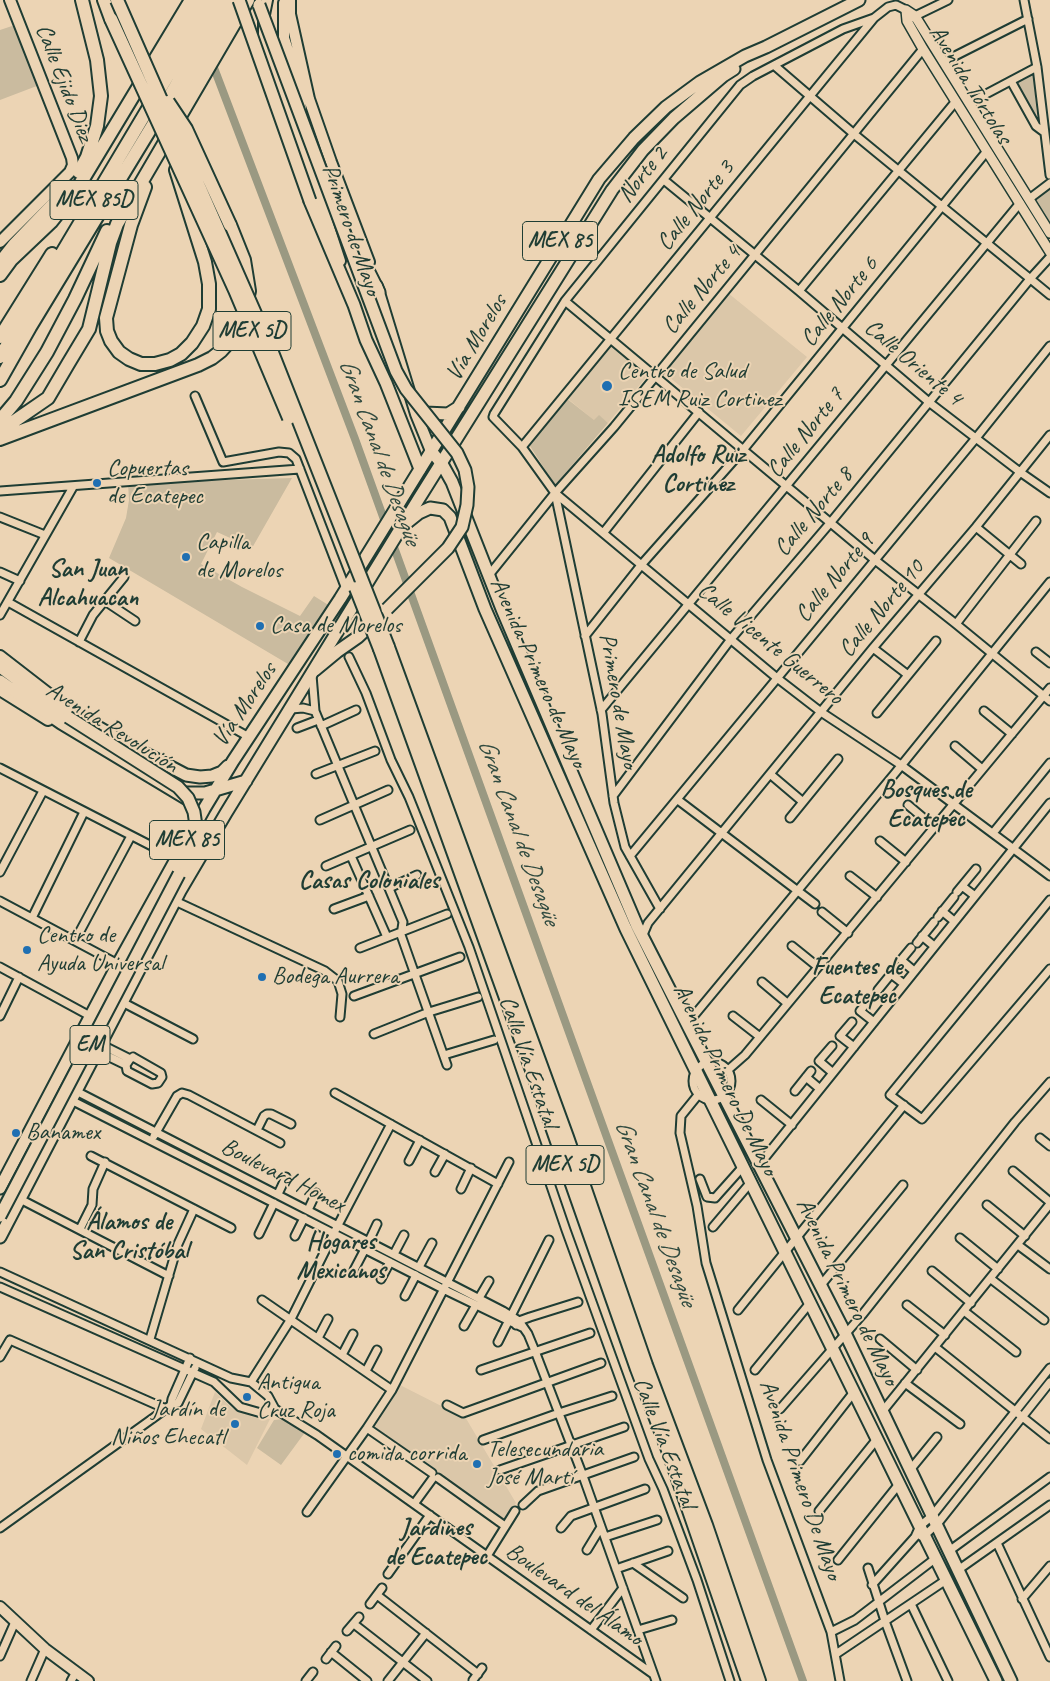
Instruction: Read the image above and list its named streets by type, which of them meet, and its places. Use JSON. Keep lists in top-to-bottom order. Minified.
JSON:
{"streets":{"highway":["MEX 85D","MEX 5D"],"main road":["Calle Ejido Diez","Primero de Mayo","MEX 85","Vía Morelos","Avenida Primero de Mayo","Avenida Revolución","EM","Avenida Primero De Mayo"],"street":["Avenida Tórtolas","Norte 2","Calle Norte 3","Calle Norte 4","Calle Norte 6","Calle Oriente 4","Calle Norte 7","Calle Norte 8","Calle Norte 9","Calle Norte 10","Calle Vicente Guerrero","Calle Vía Estatal","Boulevard Homex","Boulevard del Álamo"]},"crossings":[["Avenida Tórtolas","Calle Norte 3"],["Avenida Tórtolas","Calle Norte 4"],["Avenida Tórtolas","Calle Norte 6"],["Avenida Tórtolas","Calle Norte 7"],["Norte 2","Calle Norte 3"],["Norte 2","Calle Oriente 4"],["Norte 2","Calle Vicente Guerrero"],["Calle Norte 3","Calle Oriente 4"],["Calle Norte 3","Calle Vicente Guerrero"],["Primero de Mayo","MEX 85"],["Primero de Mayo","Calle Norte 4"],["Primero de Mayo","Calle Norte 6"],["Primero de Mayo","Vía Morelos"],["Primero de Mayo","Calle Norte 7"],["Primero de Mayo","Calle Norte 8"],["Primero de Mayo","Calle Norte 9"],["Primero de Mayo","Calle Norte 10"],["Primero de Mayo","Calle Vicente Guerrero"],["Primero de Mayo","Avenida Primero de Mayo"],["MEX 85","Vía Morelos"],["Calle Norte 4","Calle Oriente 4"],["Calle Norte 4","Calle Vicente Guerrero"],["Calle Norte 4","Avenida Primero de Mayo"],["Calle Norte 6","Calle Oriente 4"],["Calle Norte 6","Calle Vicente Guerrero"],["Vía Morelos","Avenida Primero de Mayo"],["Vía Morelos","Avenida Revolución"],["Vía Morelos","Boulevard Homex"],["Calle Oriente 4","Calle Norte 7"],["Calle Oriente 4","Calle Norte 8"],["Calle Oriente 4","Calle Norte 9"],["Calle Oriente 4","Calle Norte 10"],["Calle Norte 7","Calle Vicente Guerrero"],["Calle Norte 8","Calle Vicente Guerrero"],["Calle Norte 9","Calle Vicente Guerrero"],["Calle Norte 10","Calle Vicente Guerrero"],["Calle Norte 10","Avenida Primero de Mayo"],["Calle Norte 10","Avenida Primero De Mayo"],["Avenida Primero de Mayo","Avenida Primero De Mayo"],["Avenida Revolución","EM"]],"districts":["Adolfo Ruiz Cortinez","San Juan Alcahuacan","Bosques de Ecatepec","Casas Coloniales","Fuentes de Ecatepec","Álamos de San Cristóbal","Hogares Mexicanos","Jardines de Ecatepec"],"water":["Gran Canal de Desagüe"],"places":["Centro de Salud ISEM Ruiz Cortinez","Copuertas de Ecatepec","Capilla de Morelos","Casa de Morelos","Centro de Ayuda Universal","Bodega Aurrera","Banamex","Antigua Cruz Roja","Jardín de Niños Ehecatl","comida corrida","Telesecundaria José Martí"]}
